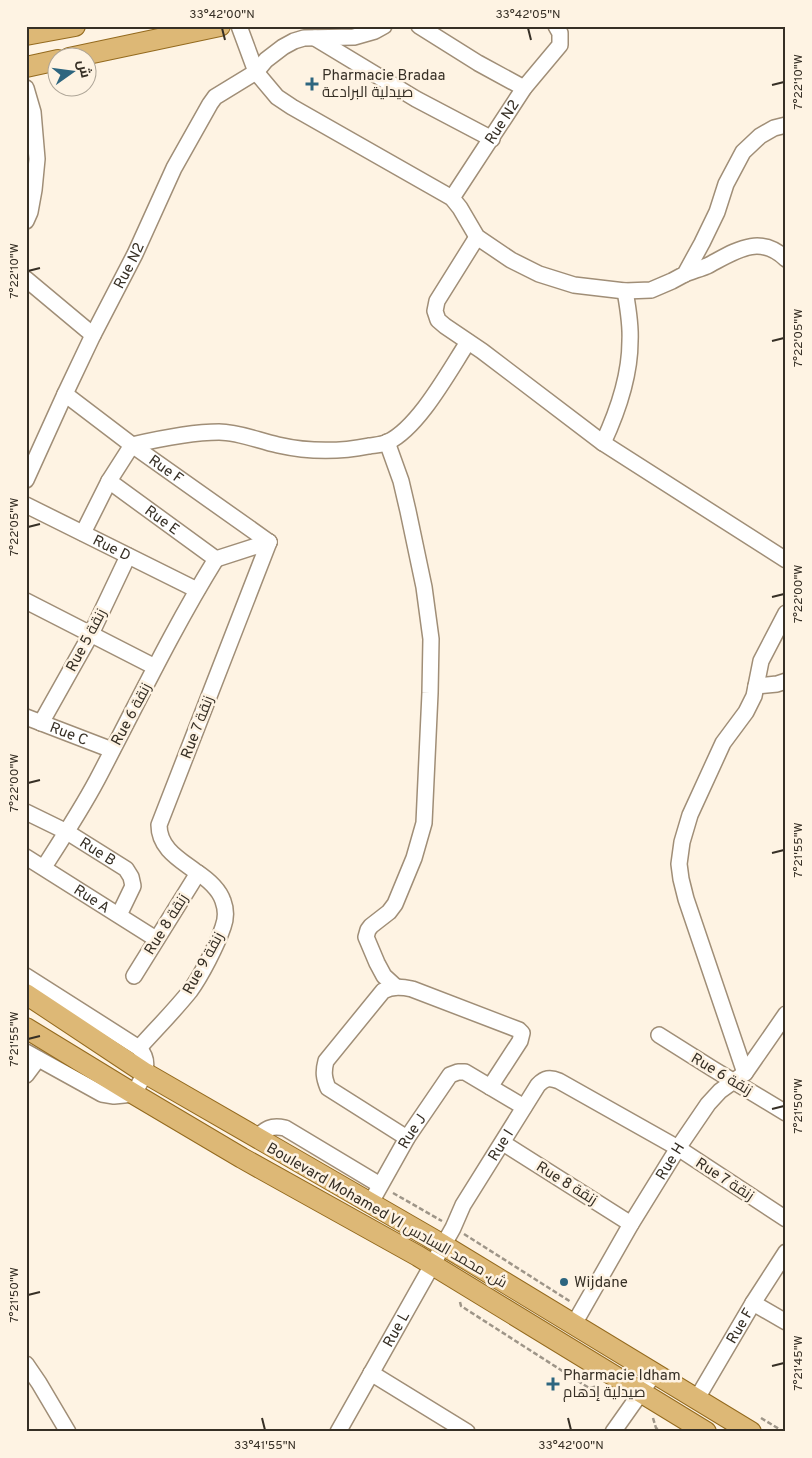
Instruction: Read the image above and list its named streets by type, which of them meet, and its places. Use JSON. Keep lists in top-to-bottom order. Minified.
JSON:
{"streets":{"main road":["Boulevard Mohamed VI ش. محمد السادس"],"street":["Rue N2","Rue F","Rue E","Rue D","Rue 5 زنقة","Rue 6 زنقة","Rue 7 زنقة","Rue C","Rue B","Rue A","Rue 8 زنقة","Rue 9 زنقة","Rue J","Rue I","Rue H","Rue L"]},"crossings":[["Rue N2","Rue F"],["Rue F","Rue 7 زنقة"],["Rue F","Boulevard Mohamed VI ش. محمد السادس"],["Rue E","Rue 6 زنقة"],["Rue D","Rue 5 زنقة"],["Rue D","Rue 6 زنقة"],["Rue 5 زنقة","Rue C"],["Rue 6 زنقة","Rue C"],["Rue 6 زنقة","Rue B"],["Rue 6 زنقة","Rue A"],["Rue 6 زنقة","Rue H"],["Rue 7 زنقة","Rue 8 زنقة"],["Rue 7 زنقة","Rue 9 زنقة"],["Rue 7 زنقة","Rue I"],["Rue 7 زنقة","Rue H"],["Rue B","Rue A"],["Rue A","Rue 8 زنقة"],["Rue 8 زنقة","Rue I"],["Rue 8 زنقة","Rue H"],["Rue J","Boulevard Mohamed VI ش. محمد السادس"],["Rue I","Rue L"],["Rue H","Boulevard Mohamed VI ش. محمد السادس"],["Boulevard Mohamed VI ش. محمد السادس","Rue L"]],"places":{"health":["Pharmacie Bradaa صيدلية البرادعة","Pharmacie Idham صيدلية إدهام"],"other":["Wijdane"]},"north":"right","coordinates":["33°42'00\"N","33°42'05\"N","7°22'10\"W","7°22'05\"W","7°22'00\"W","7°21'55\"W","7°21'50\"W","7°21'45\"W","33°41'55\"N"]}
